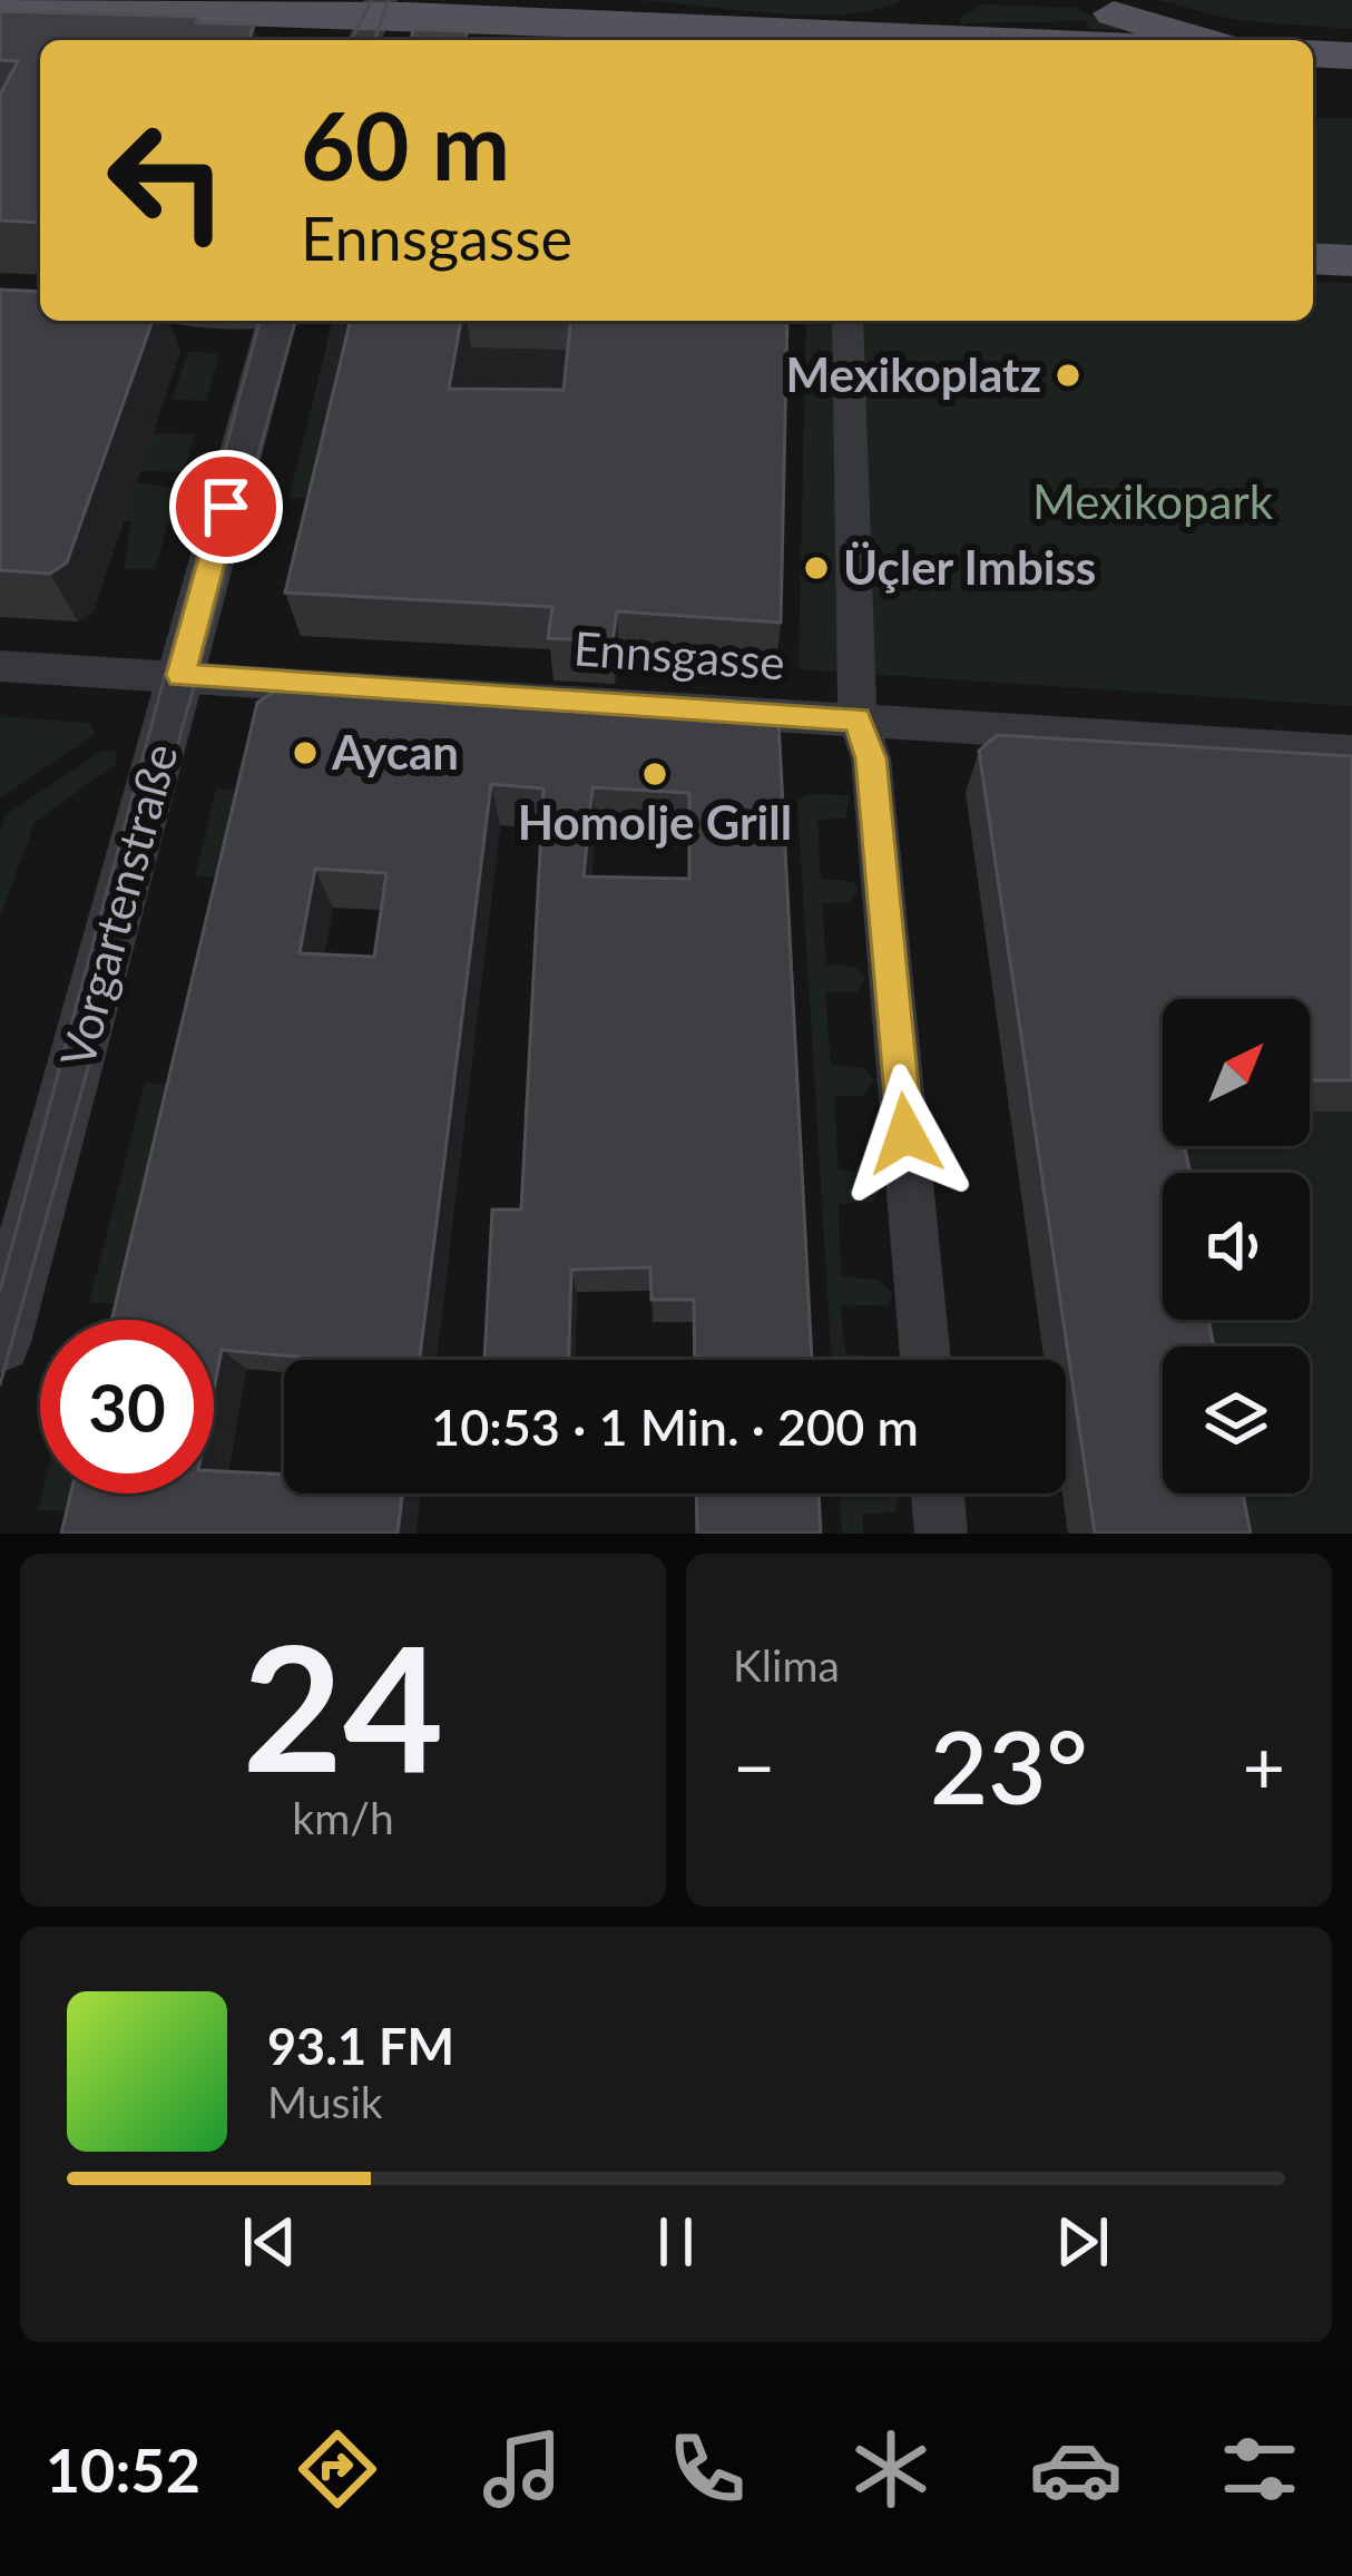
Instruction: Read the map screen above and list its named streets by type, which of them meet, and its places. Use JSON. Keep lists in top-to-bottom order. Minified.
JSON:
{"streets":{"street":["Ennsgasse","Vorgartenstraße"]},"crossings":[["Ennsgasse","Vorgartenstraße"]],"parks":["Mexikopark"],"places":["Mexikoplatz","Üçler Imbiss","Aycan","Homolje Grill"],"north":"top right","page":{"turn":["60 m","Ennsgasse"],"limit":"30","trip":"10:53 · 1 Min. · 200 m","tile":[["24","km/h"],"Klima"],"heat":["−","23°","+"],"song":["93.1 FM","Musik"],"tabs":"10:52"}}
